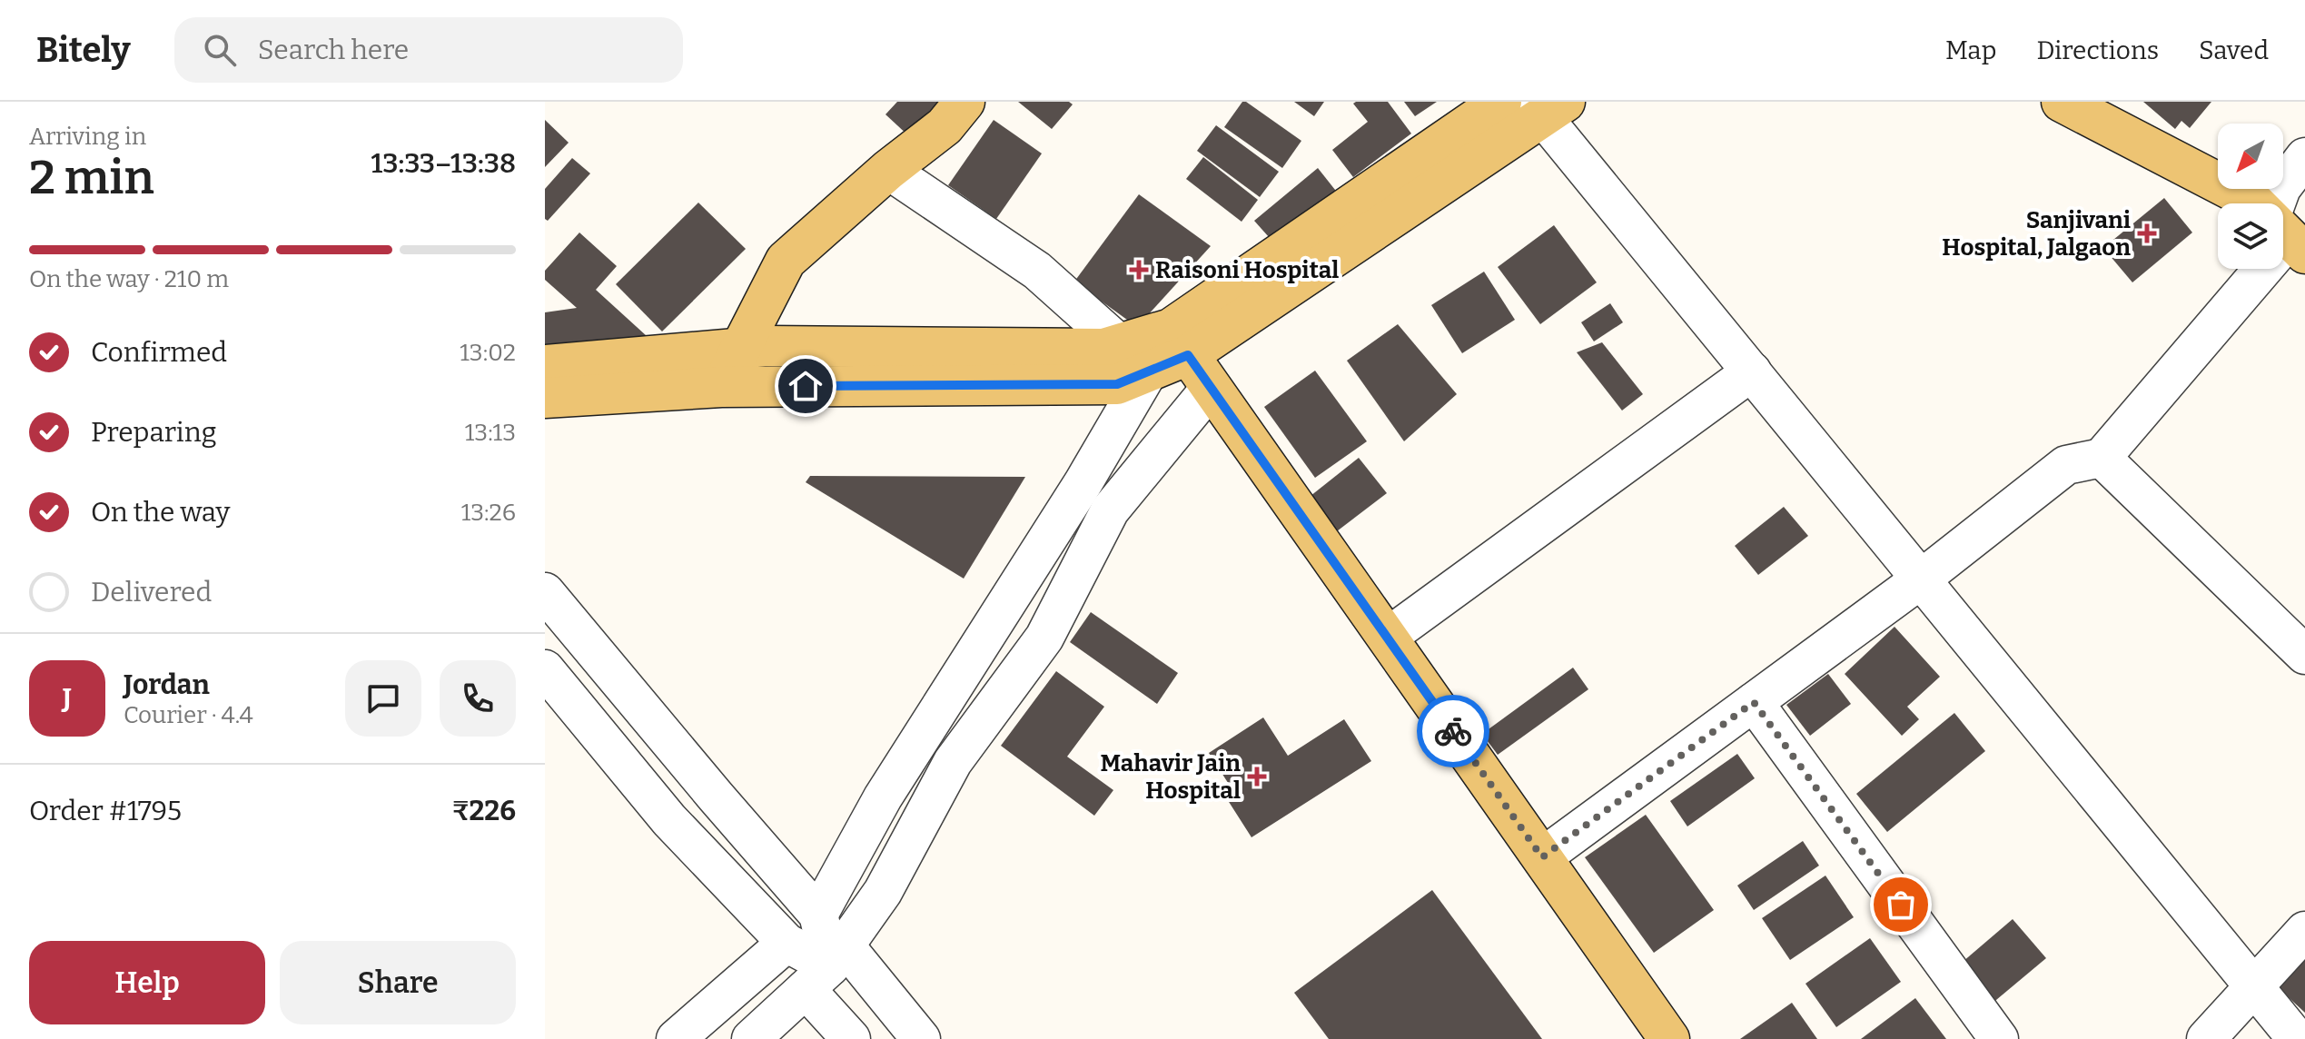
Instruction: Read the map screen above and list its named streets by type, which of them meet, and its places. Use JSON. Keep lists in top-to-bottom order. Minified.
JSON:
{"places":{"health":["Sanjivani Hospital, Jalgaon","Raisoni Hospital","Mahavir Jain Hospital"]},"north":"bottom left","page":{"header":"Bitely","search":"Search here","nav":["Map","Directions","Saved"],"heading":["2 min","Arriving in","13:33–13:38"],"panel":["Jordan","Courier · 4.4","Order #1795","₹226"],"bar":"On the way · 210 m","list":[["Confirmed","13:02"],["Preparing","13:13"],["On the way","13:26"],"Delivered"],"round":"J","buttons":["Help","Share"]}}
